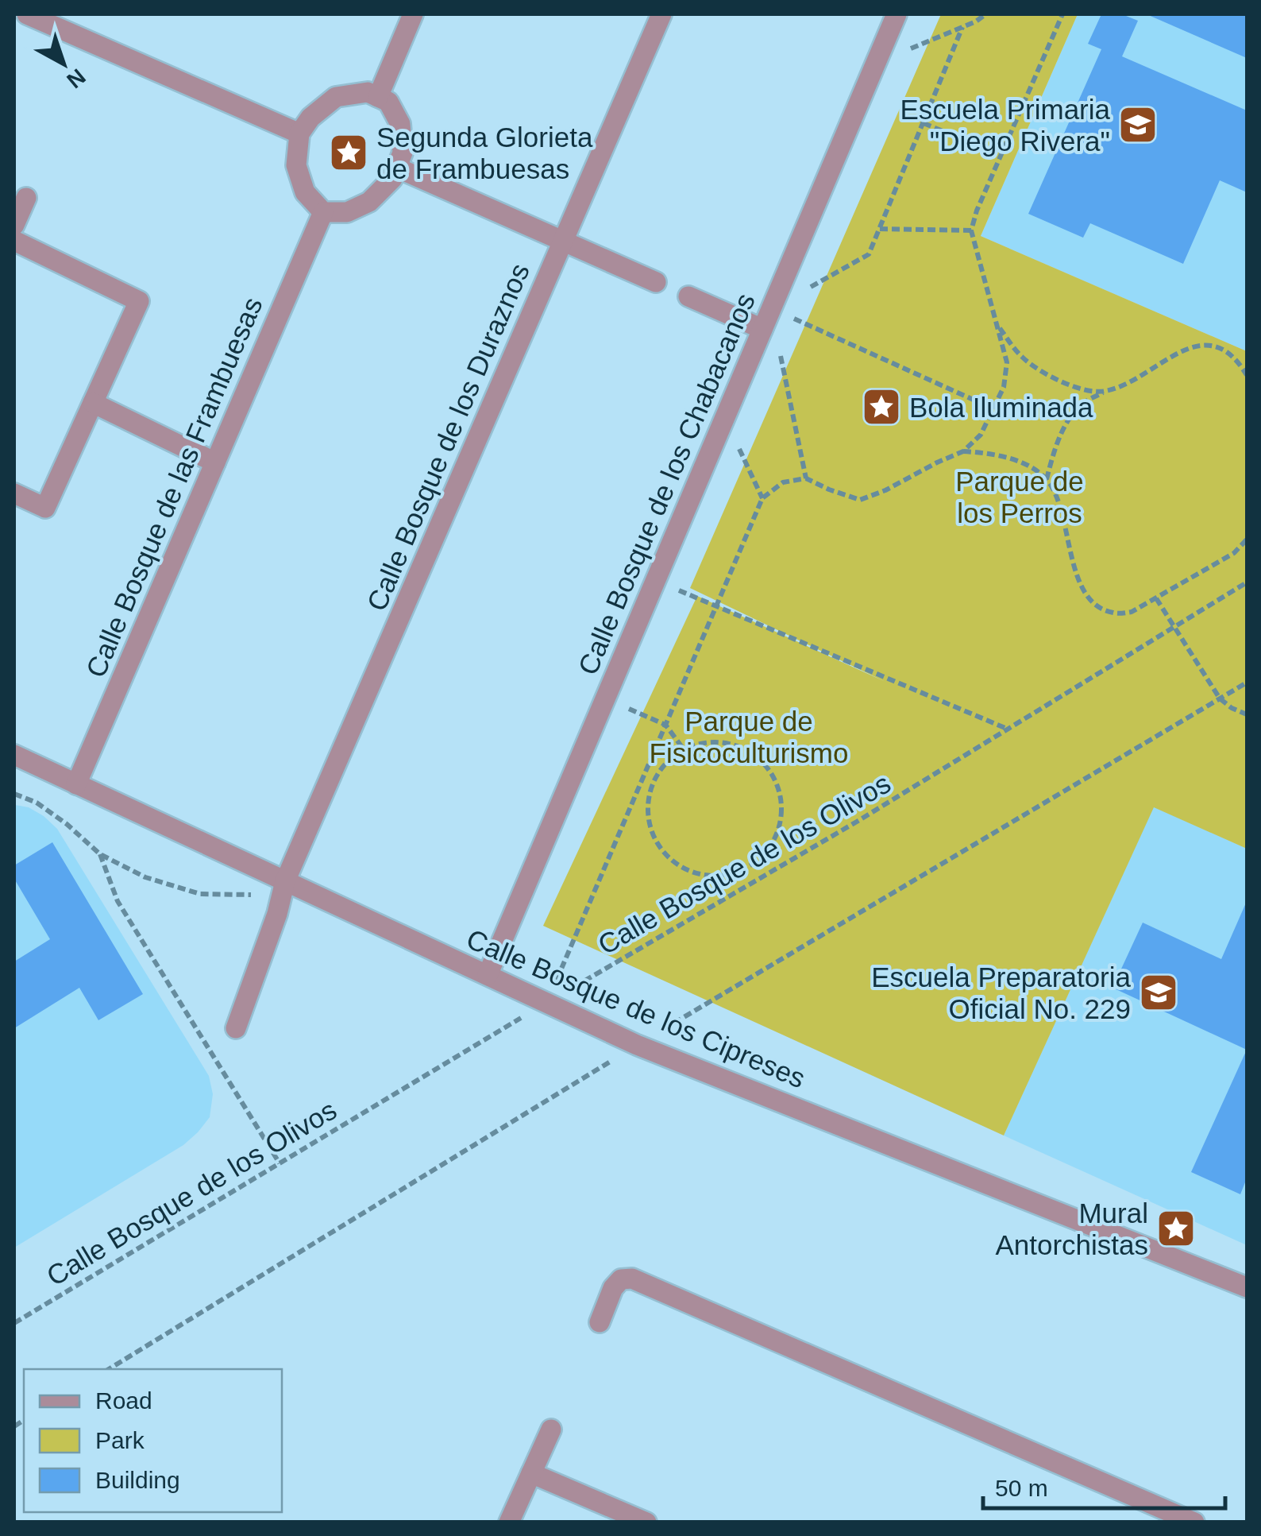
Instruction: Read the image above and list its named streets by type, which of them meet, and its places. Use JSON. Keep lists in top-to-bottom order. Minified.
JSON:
{"streets":{"street":["Calle Bosque de los Duraznos","Calle Bosque de los Chabacanos","Calle Bosque de las Frambuesas","Calle Bosque de los Cipreses"],"path":["Calle Bosque de los Olivos"]},"crossings":[["Calle Bosque de los Duraznos","Calle Bosque de los Cipreses"],["Calle Bosque de los Chabacanos","Calle Bosque de los Cipreses"],["Calle Bosque de las Frambuesas","Calle Bosque de los Cipreses"],["Calle Bosque de los Olivos","Calle Bosque de los Cipreses"]],"parks":["Parque de los Perros","Parque de Fisicoculturismo"],"places":{"school or university":["Escuela Primaria \"Diego Rivera\"","Escuela Preparatoria Oficial No. 229"],"place":["Segunda Glorieta de Frambuesas","Bola Iluminada","Mural Antorchistas"]},"legend":["Road","Park","Building"],"scale_bar":"50 m","north":"bottom right"}
